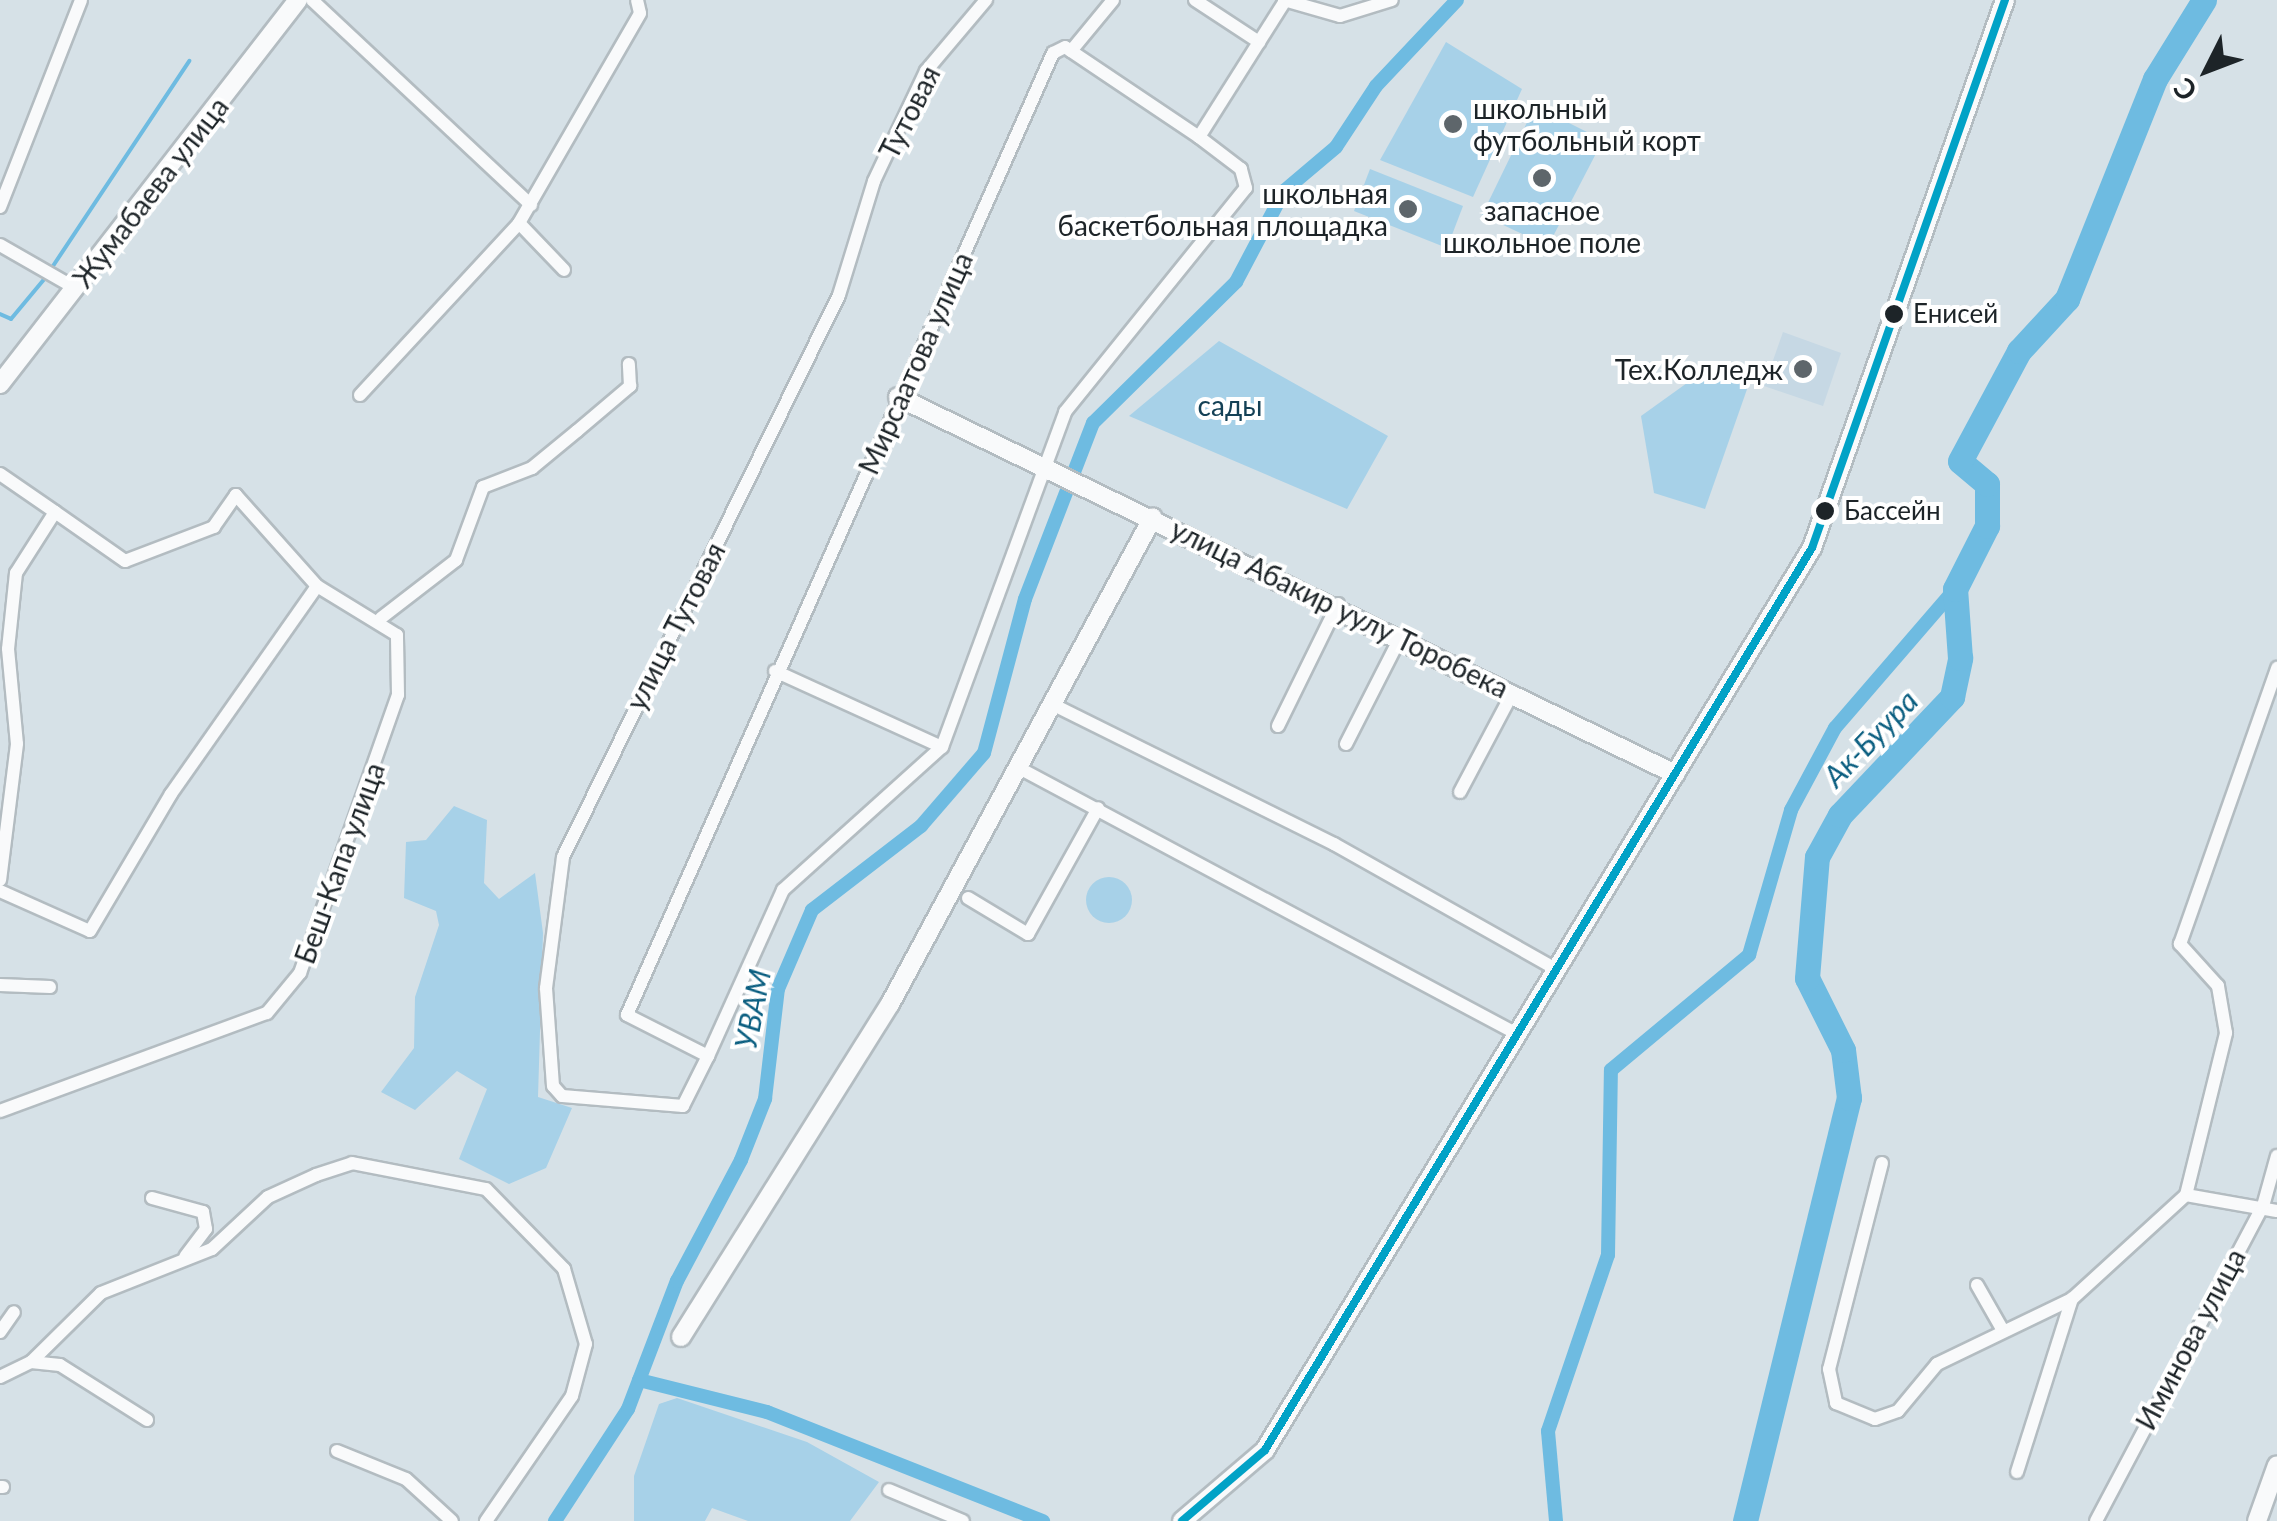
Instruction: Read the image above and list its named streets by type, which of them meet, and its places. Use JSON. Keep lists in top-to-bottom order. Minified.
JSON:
{"streets":{"street":["Тутовая","Жумабаева улица","Мирсаатова улица","улица Абакир уулу Торобека","улица Тутовая","Беш-Капа улица","Иминова улица"]},"crossings":[["Тутовая","улица Тутовая"],["Мирсаатова улица","улица Тутовая"]],"water":["Ак-Буура","УВАМ"],"parks":["сады"],"places":["школьный футбольный корт","запасное школьное поле","школьная баскетбольная площадка","Енисей","Тех.Колледж","Бассейн"],"north":"bottom left"}
